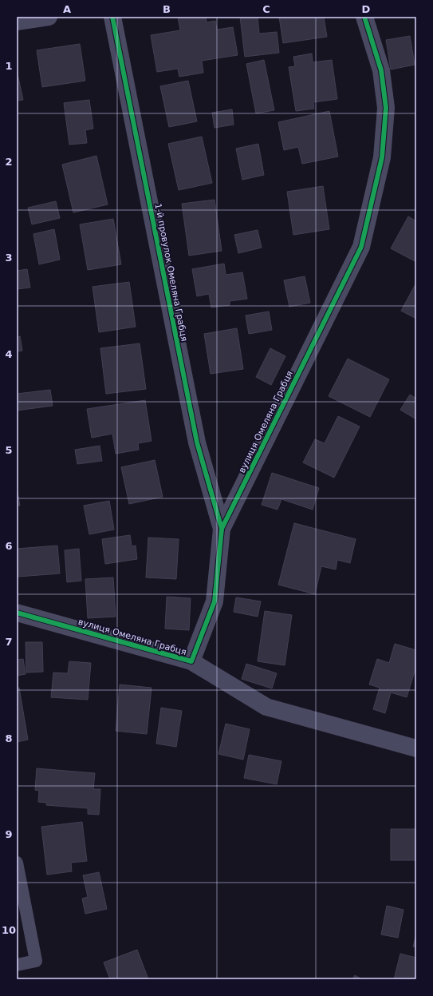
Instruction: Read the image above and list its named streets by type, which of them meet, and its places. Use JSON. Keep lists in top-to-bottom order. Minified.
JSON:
{"streets":{"street":["1-й провулок Омеляна Грабця","вулиця Омеляна Грабця"]},"crossings":[["1-й провулок Омеляна Грабця","вулиця Омеляна Грабця"]],"grid":{"columns":["A","B","C","D"],"rows":["1","2","3","4","5","6","7","8","9","10"]}}
